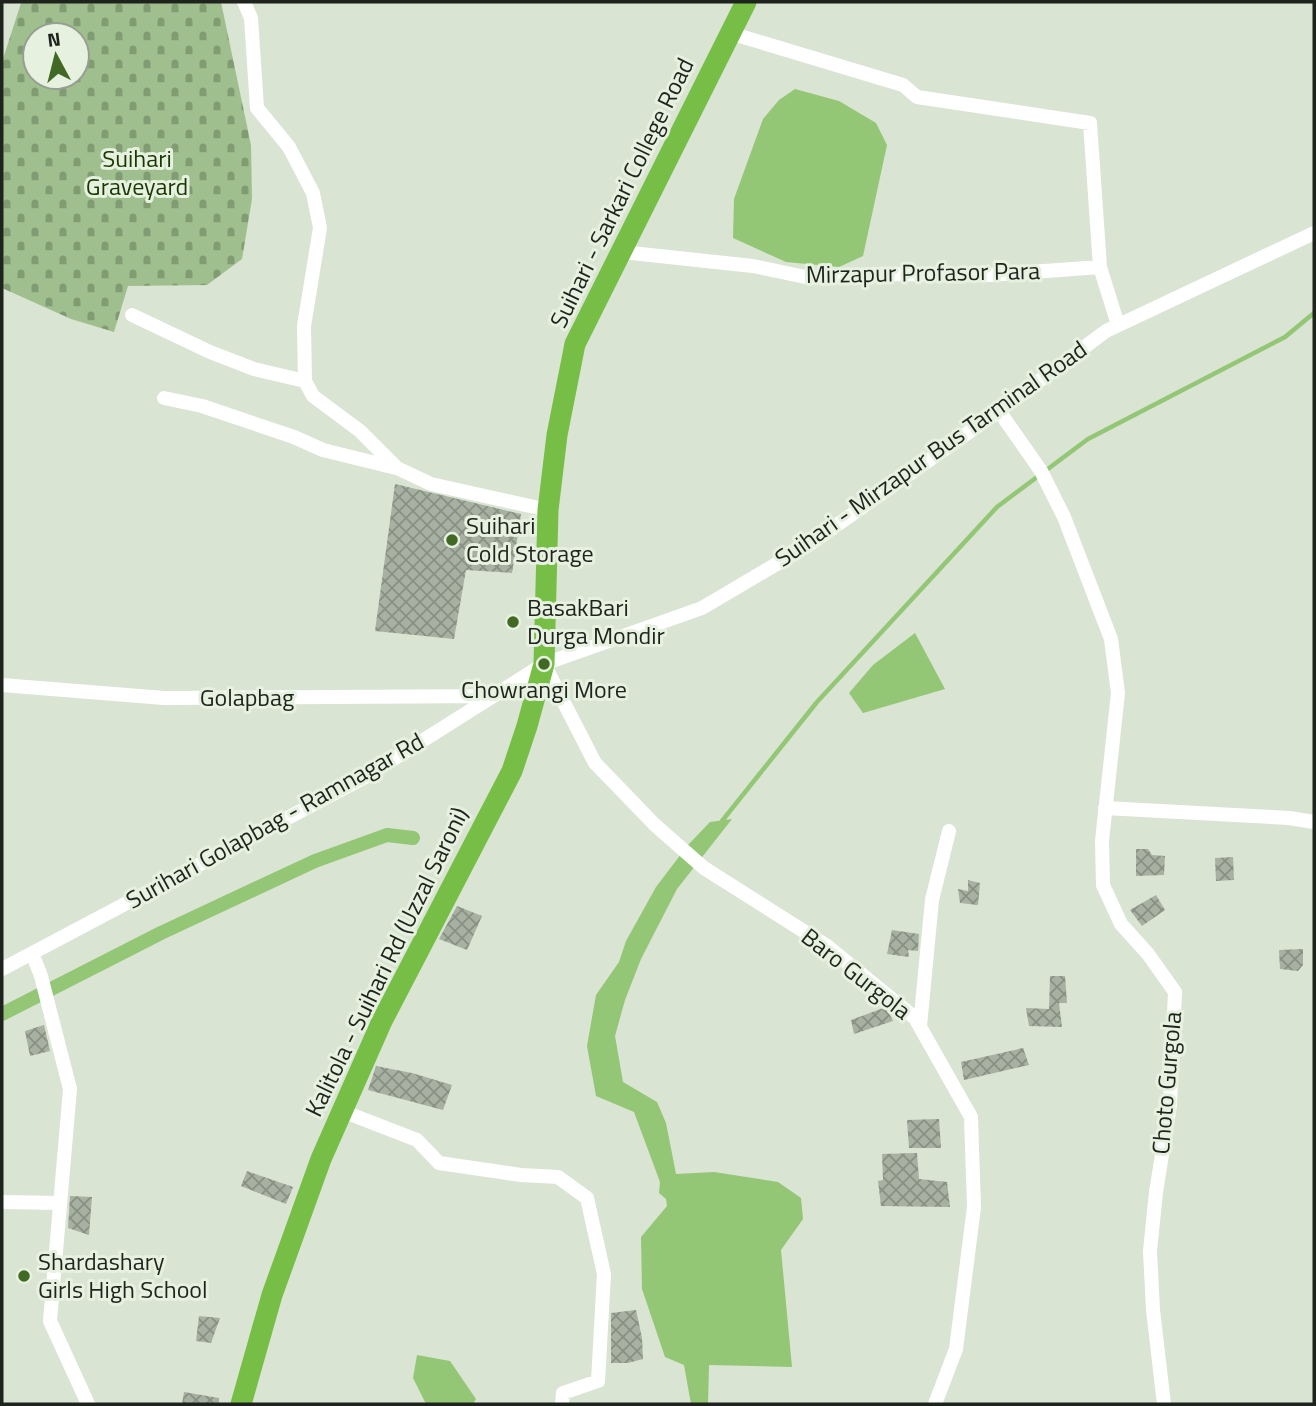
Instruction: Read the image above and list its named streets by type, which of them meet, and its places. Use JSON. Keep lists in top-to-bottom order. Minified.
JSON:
{"streets":{"highway":["Suihari - Sarkari College Road","Kalitola - Suihari Rd (Uzzal Saroni)"],"street":["Mirzapur Profasor Para","Suihari - Mirzapur Bus Tarminal Road","Golapbag","Surihari Golapbag - Ramnagar Rd","Baro Gurgola","Choto Gurgola"]},"crossings":[["Suihari - Sarkari College Road","Mirzapur Profasor Para"],["Suihari - Sarkari College Road","Suihari - Mirzapur Bus Tarminal Road"],["Suihari - Sarkari College Road","Surihari Golapbag - Ramnagar Rd"],["Suihari - Sarkari College Road","Kalitola - Suihari Rd (Uzzal Saroni)"],["Suihari - Sarkari College Road","Baro Gurgola"],["Suihari - Mirzapur Bus Tarminal Road","Surihari Golapbag - Ramnagar Rd"],["Suihari - Mirzapur Bus Tarminal Road","Kalitola - Suihari Rd (Uzzal Saroni)"],["Suihari - Mirzapur Bus Tarminal Road","Baro Gurgola"],["Suihari - Mirzapur Bus Tarminal Road","Choto Gurgola"],["Golapbag","Surihari Golapbag - Ramnagar Rd"],["Surihari Golapbag - Ramnagar Rd","Kalitola - Suihari Rd (Uzzal Saroni)"],["Surihari Golapbag - Ramnagar Rd","Baro Gurgola"],["Kalitola - Suihari Rd (Uzzal Saroni)","Baro Gurgola"]],"parks":["Suihari Graveyard"],"places":["Suihari Cold Storage","BasakBari Durga Mondir","Chowrangi More","Shardashary Girls High School"],"north":"top"}
